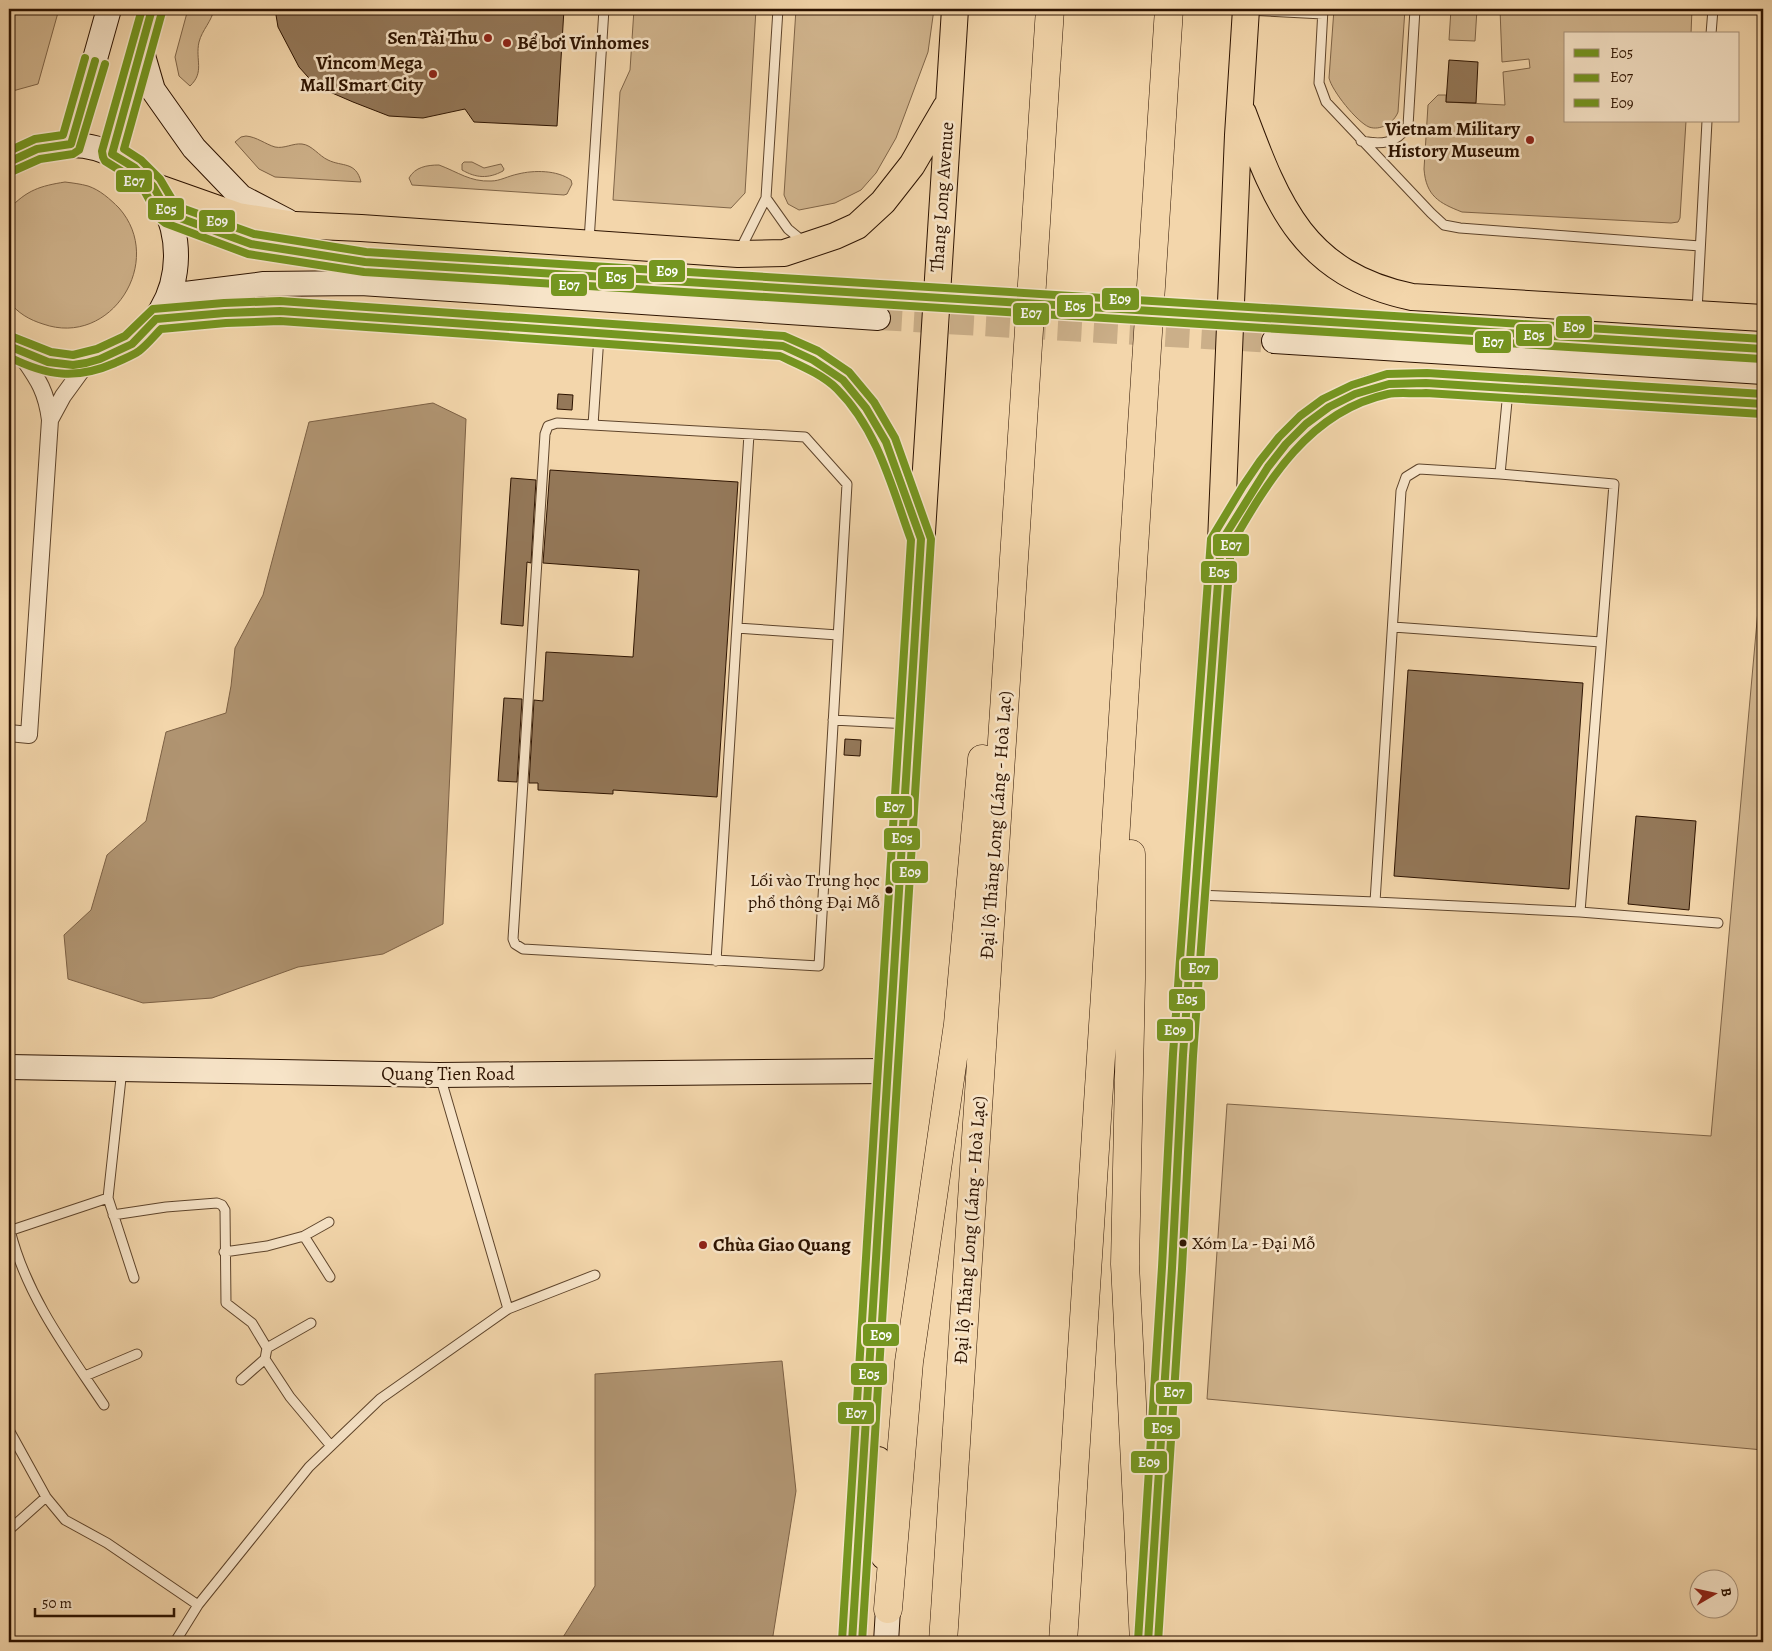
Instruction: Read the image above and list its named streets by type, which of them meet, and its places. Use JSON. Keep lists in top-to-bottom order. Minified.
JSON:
{"streets":{"highway":["Đại lộ Thăng Long (Láng - Hoà Lạc)"],"main road":["Thang Long Avenue"],"street":["Quang Tien Road"]},"crossings":[["Thang Long Avenue","Quang Tien Road"]],"places":["Sen Tài Thu","Bể bơi Vinhomes","Vincom Mega Mall Smart City","Vietnam Military History Museum","Lối vào Trung học phổ thông Đại Mỗ","Xóm La - Đại Mỗ","Chùa Giao Quang"],"lines":["transit line E05","transit line E07","transit line E09"],"legend":["E05","E07","E09"],"scale_bar":"50 m","north":"right"}
